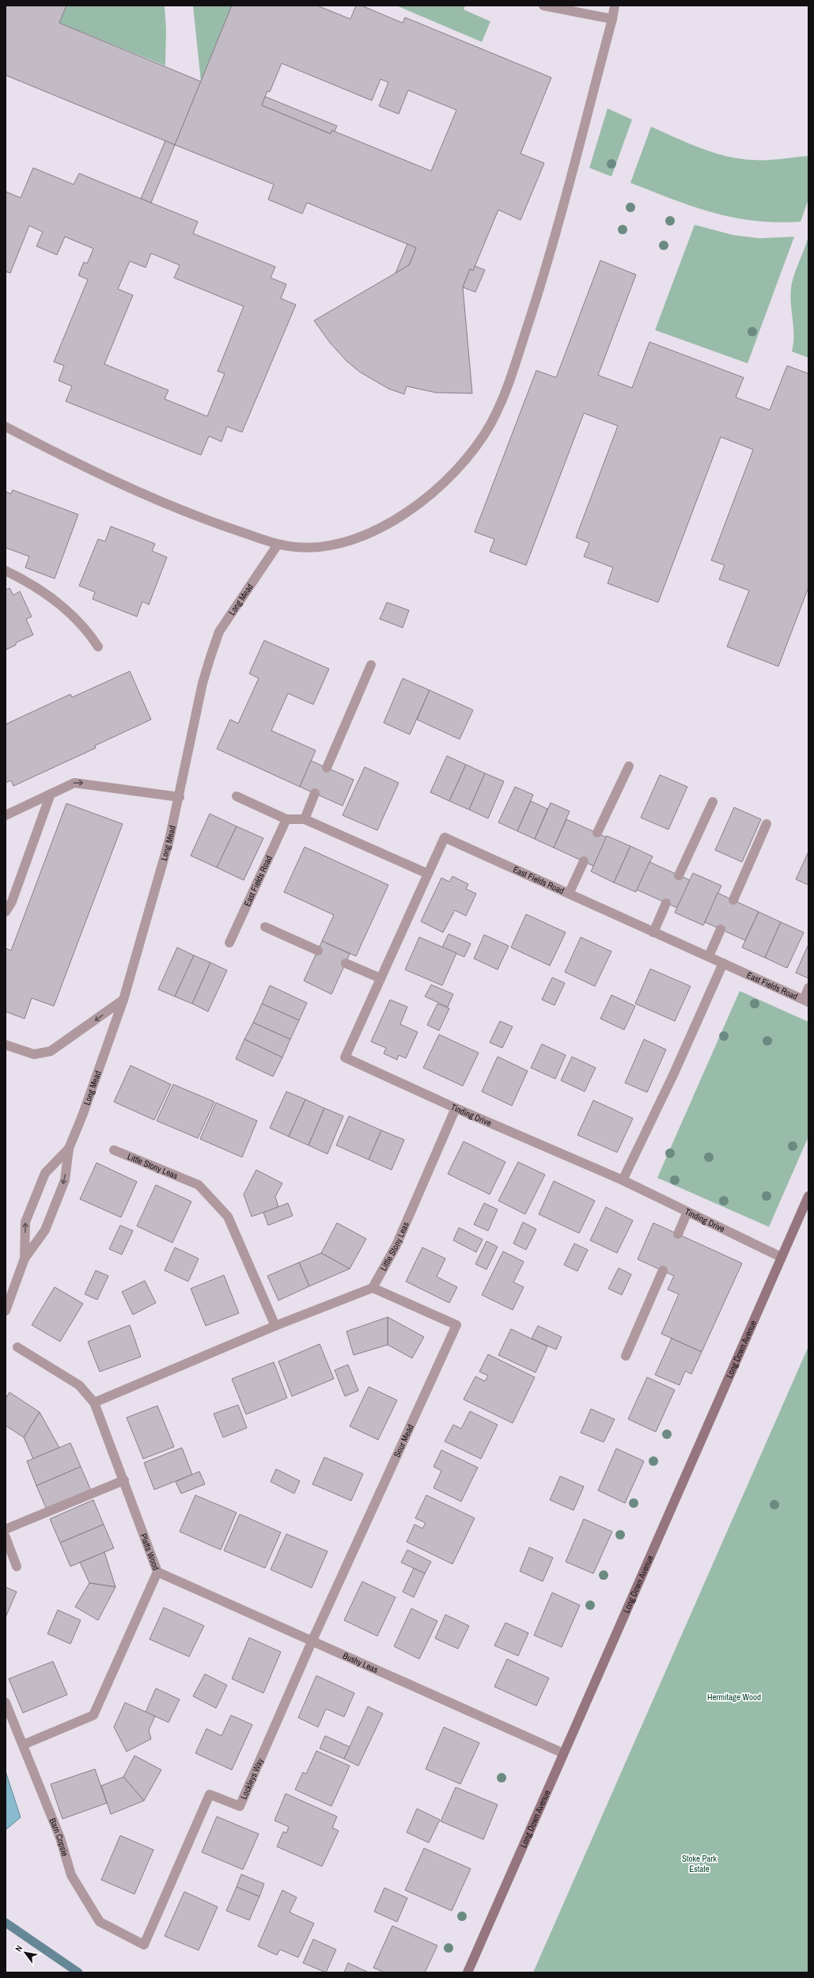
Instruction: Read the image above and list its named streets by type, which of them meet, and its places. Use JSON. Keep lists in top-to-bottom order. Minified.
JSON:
{"streets":{"street":["Long Mead","East Fields Road","Tinding Drive","Little Stony Leas","Long Down Avenue","Sour Mead","Platts Wood","Bushy Leas","Lockleys Way","Barn Copsie"]},"crossings":[["East Fields Road","Tinding Drive"],["Tinding Drive","Little Stony Leas"],["Tinding Drive","Long Down Avenue"],["Little Stony Leas","Sour Mead"],["Long Down Avenue","Bushy Leas"],["Sour Mead","Bushy Leas"],["Sour Mead","Lockleys Way"],["Platts Wood","Bushy Leas"],["Platts Wood","Barn Copsie"],["Bushy Leas","Lockleys Way"],["Lockleys Way","Barn Copsie"]],"parks":["Hermitage Wood","Stoke Park Estate"],"north":"top left"}
